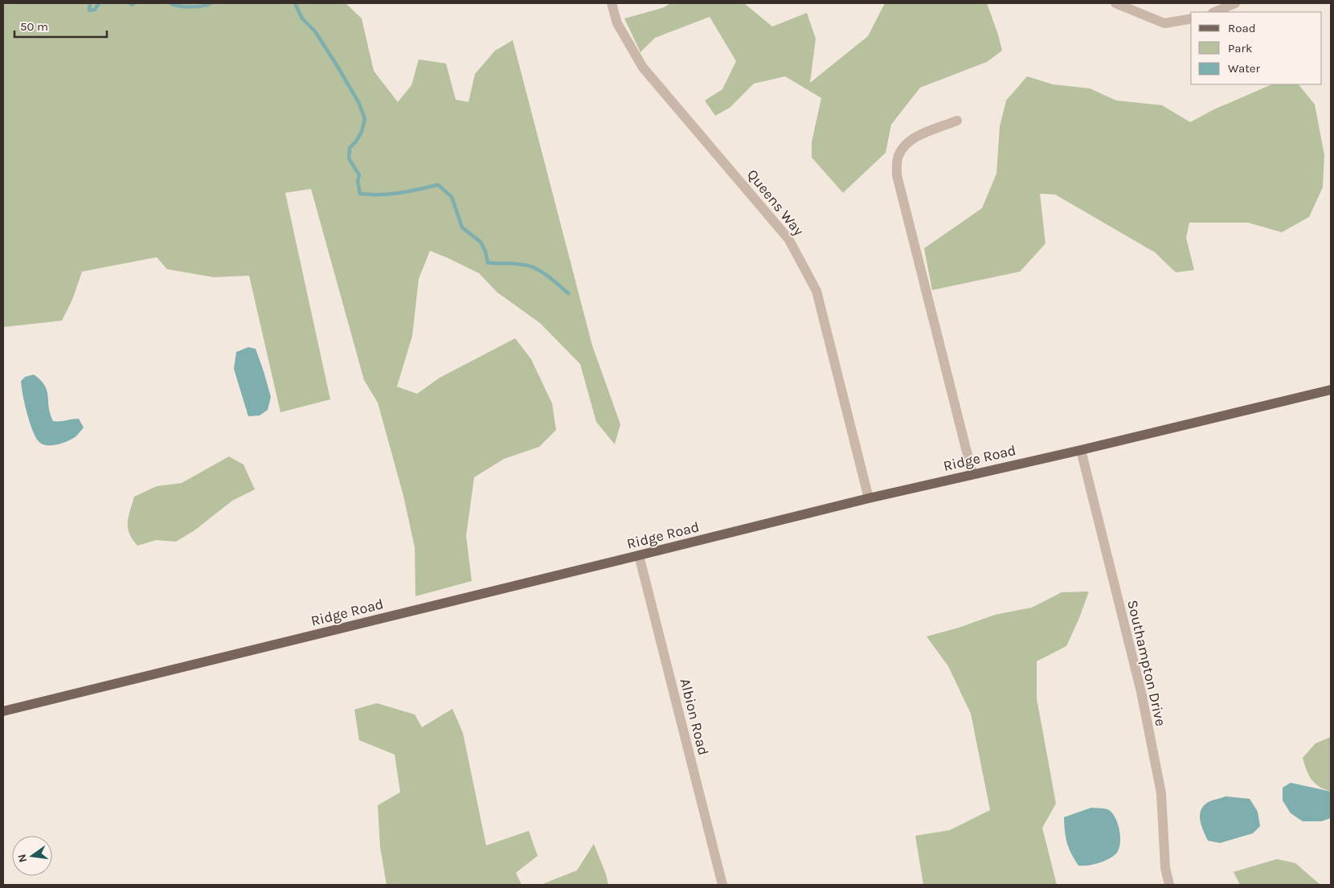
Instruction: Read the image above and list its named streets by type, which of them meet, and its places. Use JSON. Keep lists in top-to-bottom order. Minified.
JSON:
{"streets":{"main road":["Ridge Road"],"street":["Queens Way","Southampton Drive","Albion Road"]},"crossings":[["Queens Way","Ridge Road"],["Ridge Road","Southampton Drive"],["Ridge Road","Albion Road"]],"legend":["Road","Park","Water"],"scale_bar":"50 m","north":"left"}
